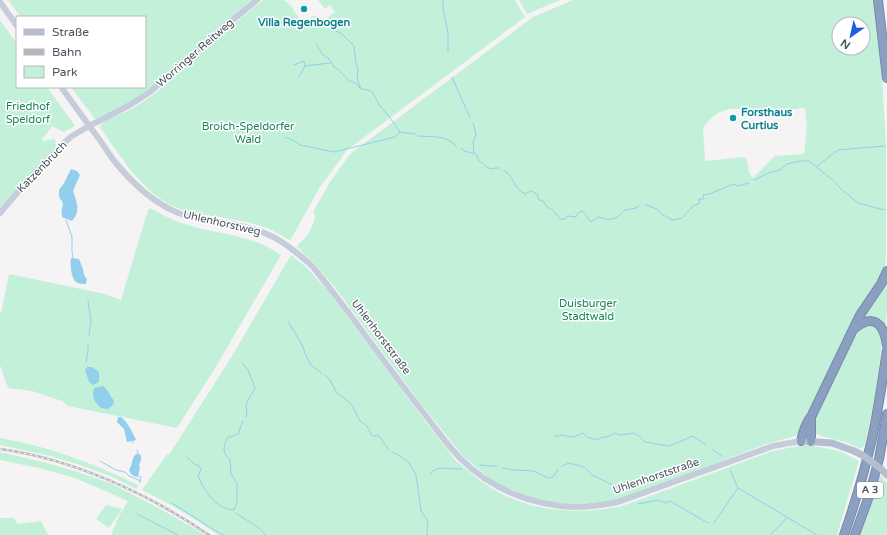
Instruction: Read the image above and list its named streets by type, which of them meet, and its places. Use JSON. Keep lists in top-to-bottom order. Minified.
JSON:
{"streets":{"highway":["A 3"],"main road":["Worringer Reitweg","Katzenbruch","Uhlenhorstweg","Uhlenhorststraße"]},"crossings":[["Worringer Reitweg","Katzenbruch"],["Worringer Reitweg","Uhlenhorstweg"],["Katzenbruch","Uhlenhorstweg"],["Uhlenhorstweg","Uhlenhorststraße"]],"parks":["Friedhof Speldorf","Broich-Speldorfer Wald","Duisburger Stadtwald"],"places":["Villa Regenbogen","Forsthaus Curtius"],"legend":["Straße","Bahn","Park"],"north":"bottom left"}
